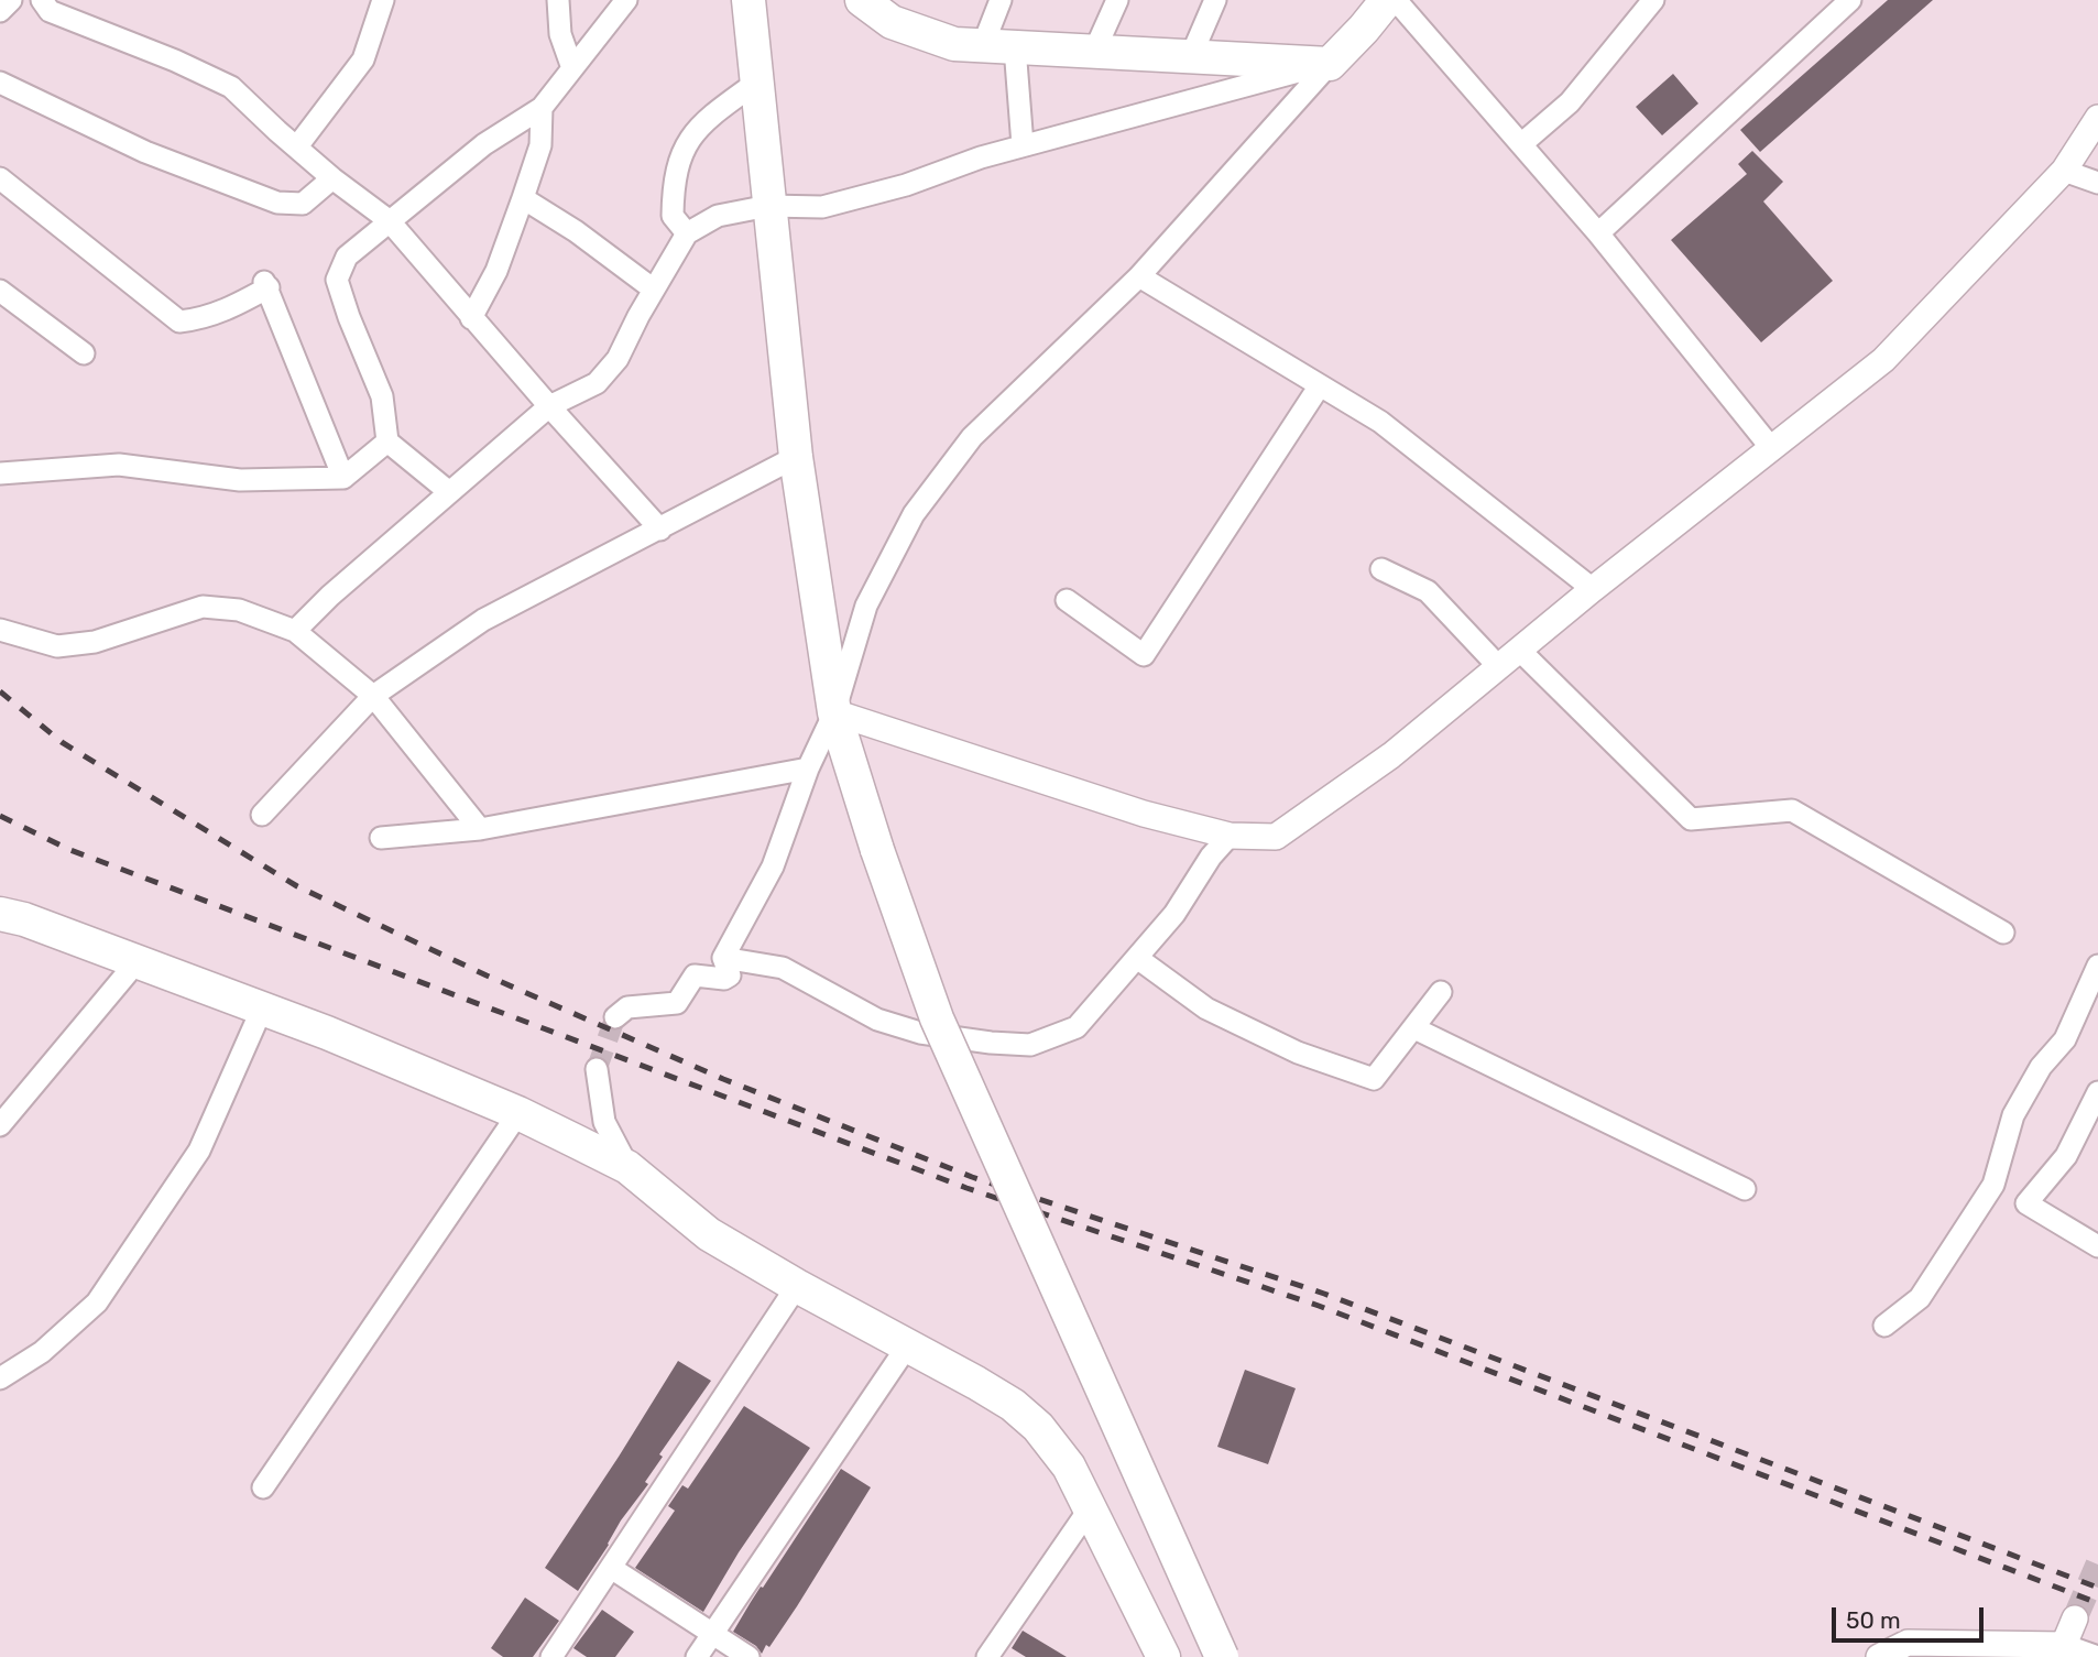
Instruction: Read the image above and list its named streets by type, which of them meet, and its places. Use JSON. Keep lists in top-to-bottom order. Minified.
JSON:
{"scale_bar":"50 m"}
